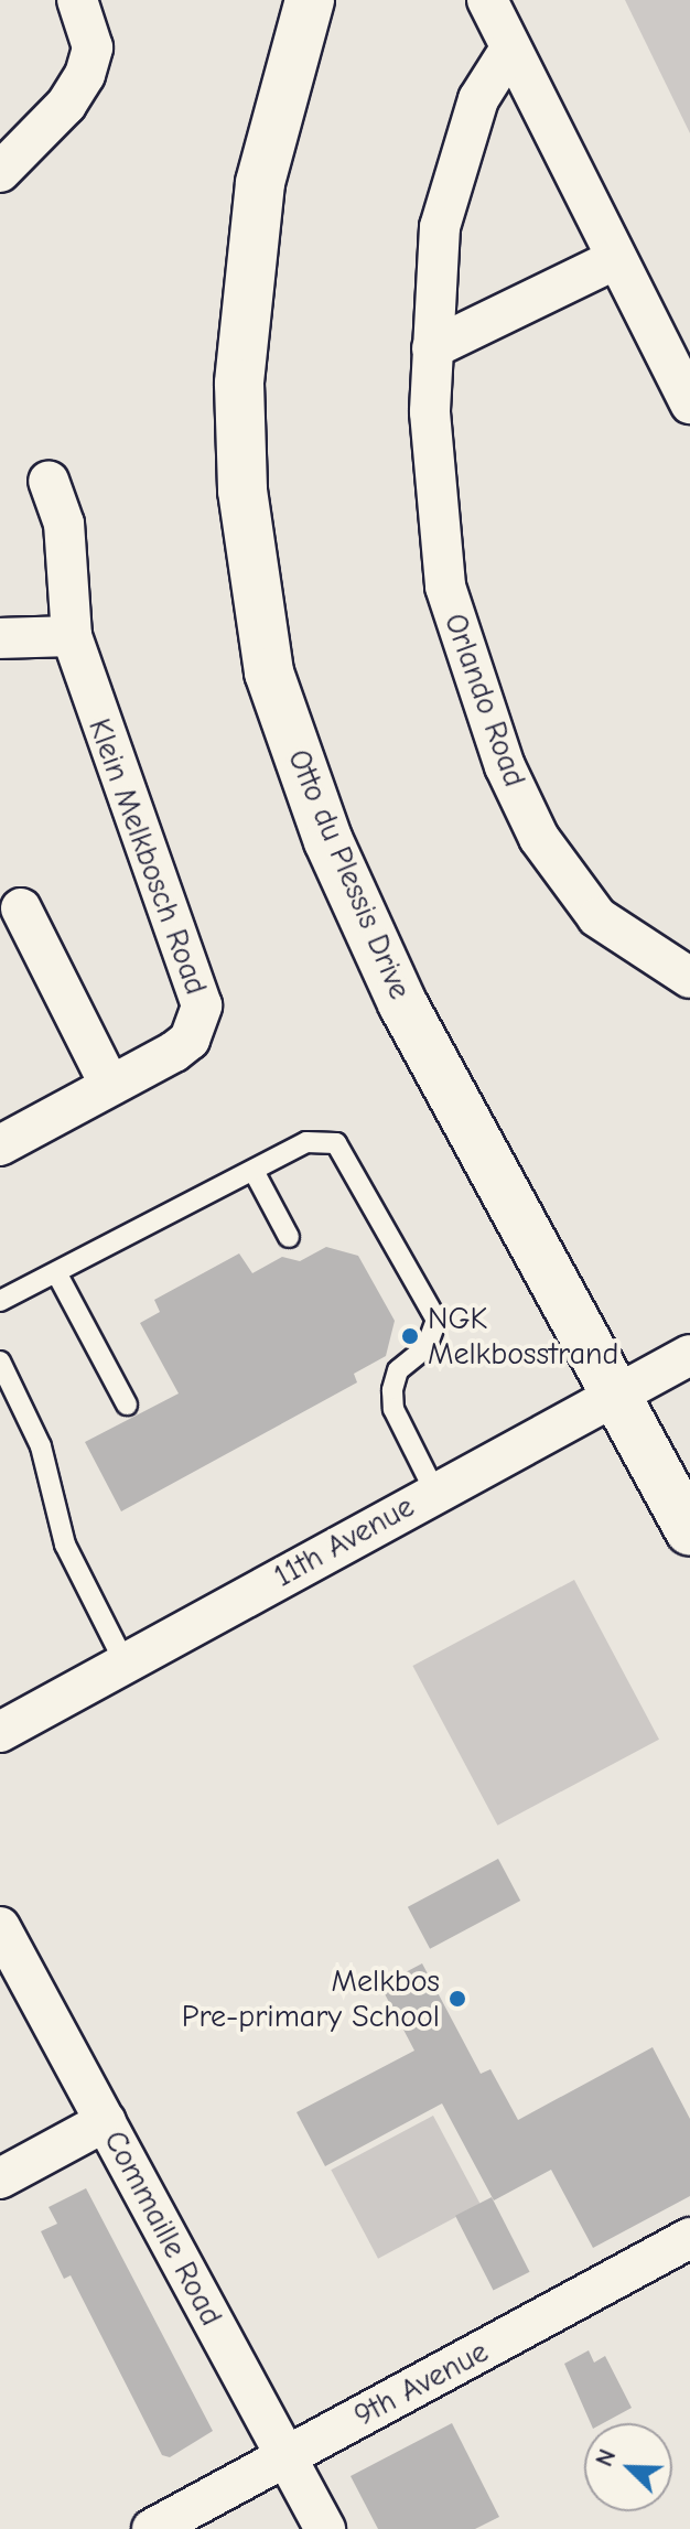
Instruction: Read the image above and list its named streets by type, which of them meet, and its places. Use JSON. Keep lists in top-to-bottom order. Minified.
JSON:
{"streets":{"main road":["Otto du Plessis Drive"],"street":["Orlando Road","Klein Melkbosch Road","11th Avenue","Commaille Road","9th Avenue"]},"crossings":[["Otto du Plessis Drive","11th Avenue"],["Commaille Road","9th Avenue"]],"places":["NGK Melkbosstrand","Melkbos Pre-primary School"],"north":"top left"}
